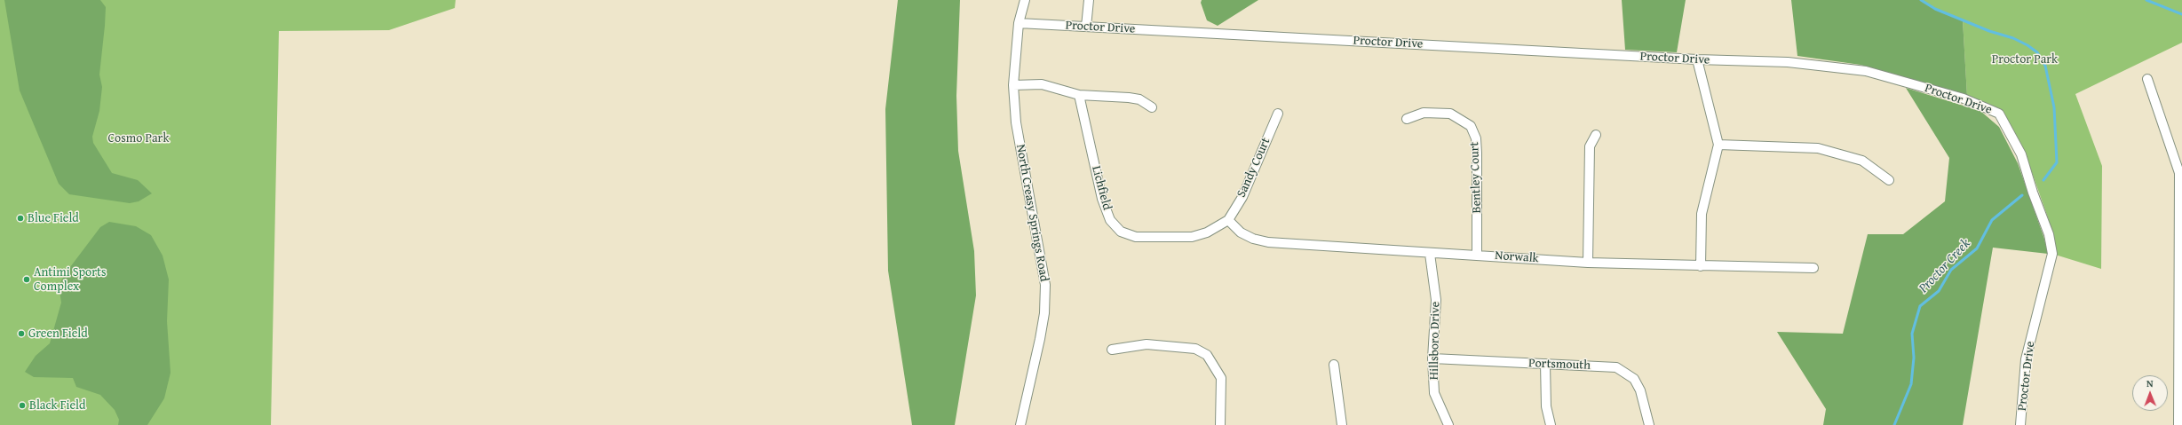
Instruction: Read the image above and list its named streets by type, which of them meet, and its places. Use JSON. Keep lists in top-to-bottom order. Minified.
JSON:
{"streets":{"street":["Proctor Drive","Sandy Court","Bentley Court","Lichfield","North Creasy Springs Road","Norwalk","Hillsboro Drive","Portsmouth"]},"crossings":[["Proctor Drive","North Creasy Springs Road"],["Sandy Court","Lichfield"],["Sandy Court","Norwalk"],["Bentley Court","Norwalk"],["Lichfield","Norwalk"],["Norwalk","Hillsboro Drive"],["Hillsboro Drive","Portsmouth"]],"water":["Proctor Creek"],"parks":["Proctor Park","Cosmo Park"],"places":["Blue Field","Antimi Sports Complex","Green Field","Black Field"],"north":"top"}
